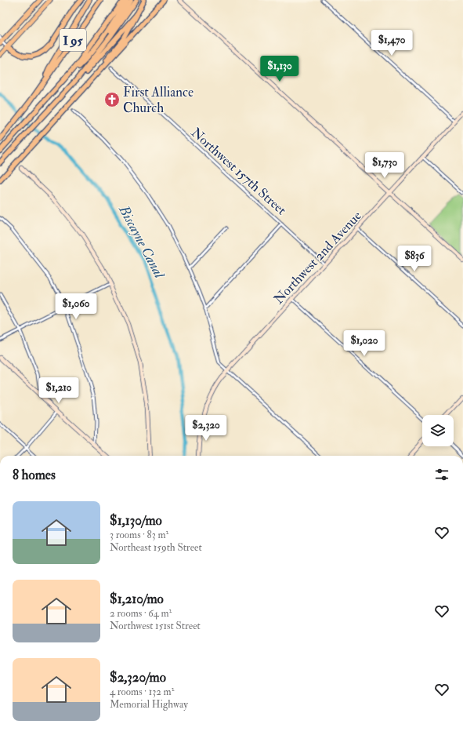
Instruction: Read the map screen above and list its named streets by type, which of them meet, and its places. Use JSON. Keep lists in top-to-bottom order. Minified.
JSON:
{"streets":{"highway":["I 95"],"street":["Northwest 157th Street","Northwest 2nd Avenue"]},"crossings":[["Northwest 157th Street","Northwest 2nd Avenue"]],"water":["Biscayne Canal"],"places":{"church":["First Alliance Church"]},"page":{"price":["$1,470","$1,130","$1,730","$836","$1,060","$1,020","$1,210","$2,320"],"heading":"8 homes","list":[{"name":"$1,130/mo","note":"3 rooms · 83 m² · Northeast 159th Street"},{"name":"$1,210/mo","note":"2 rooms · 64 m² · Northwest 151st Street"},{"name":"$2,320/mo","note":"4 rooms · 132 m² · Memorial Highway"}]}}
